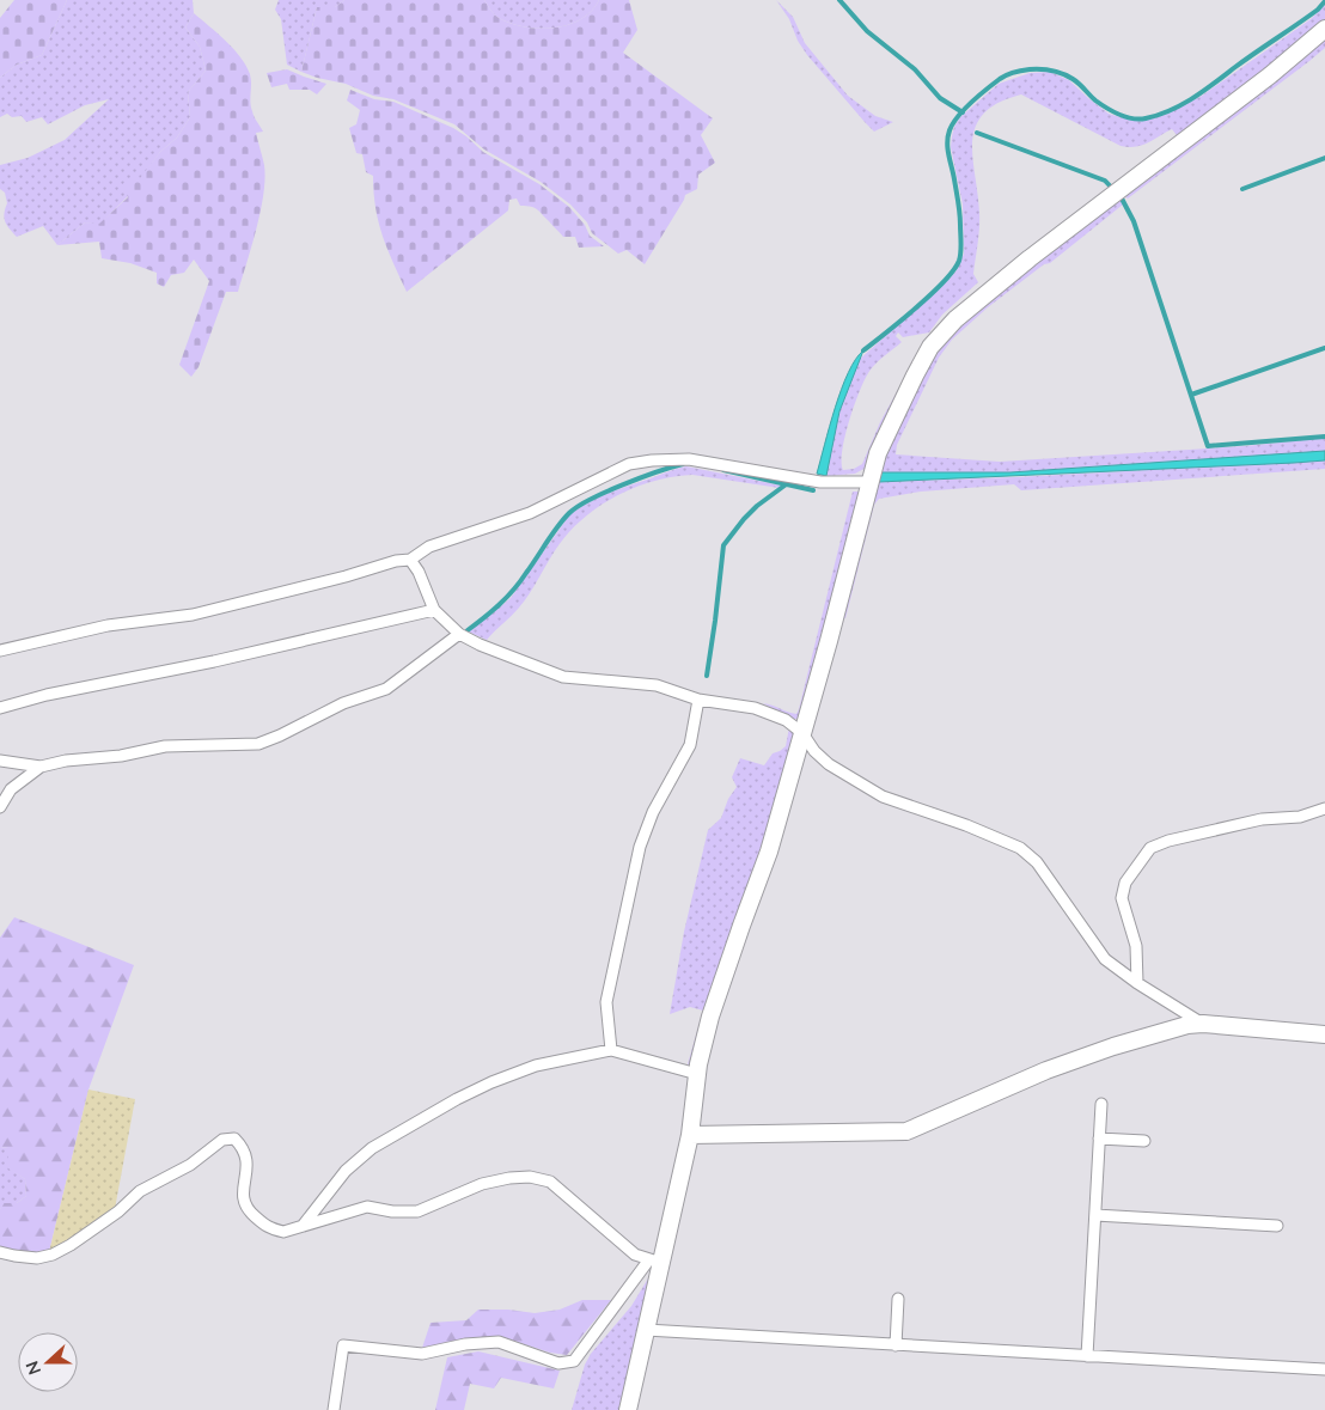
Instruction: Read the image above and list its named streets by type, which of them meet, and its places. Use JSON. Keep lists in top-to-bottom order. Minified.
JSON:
{"north":"left"}
